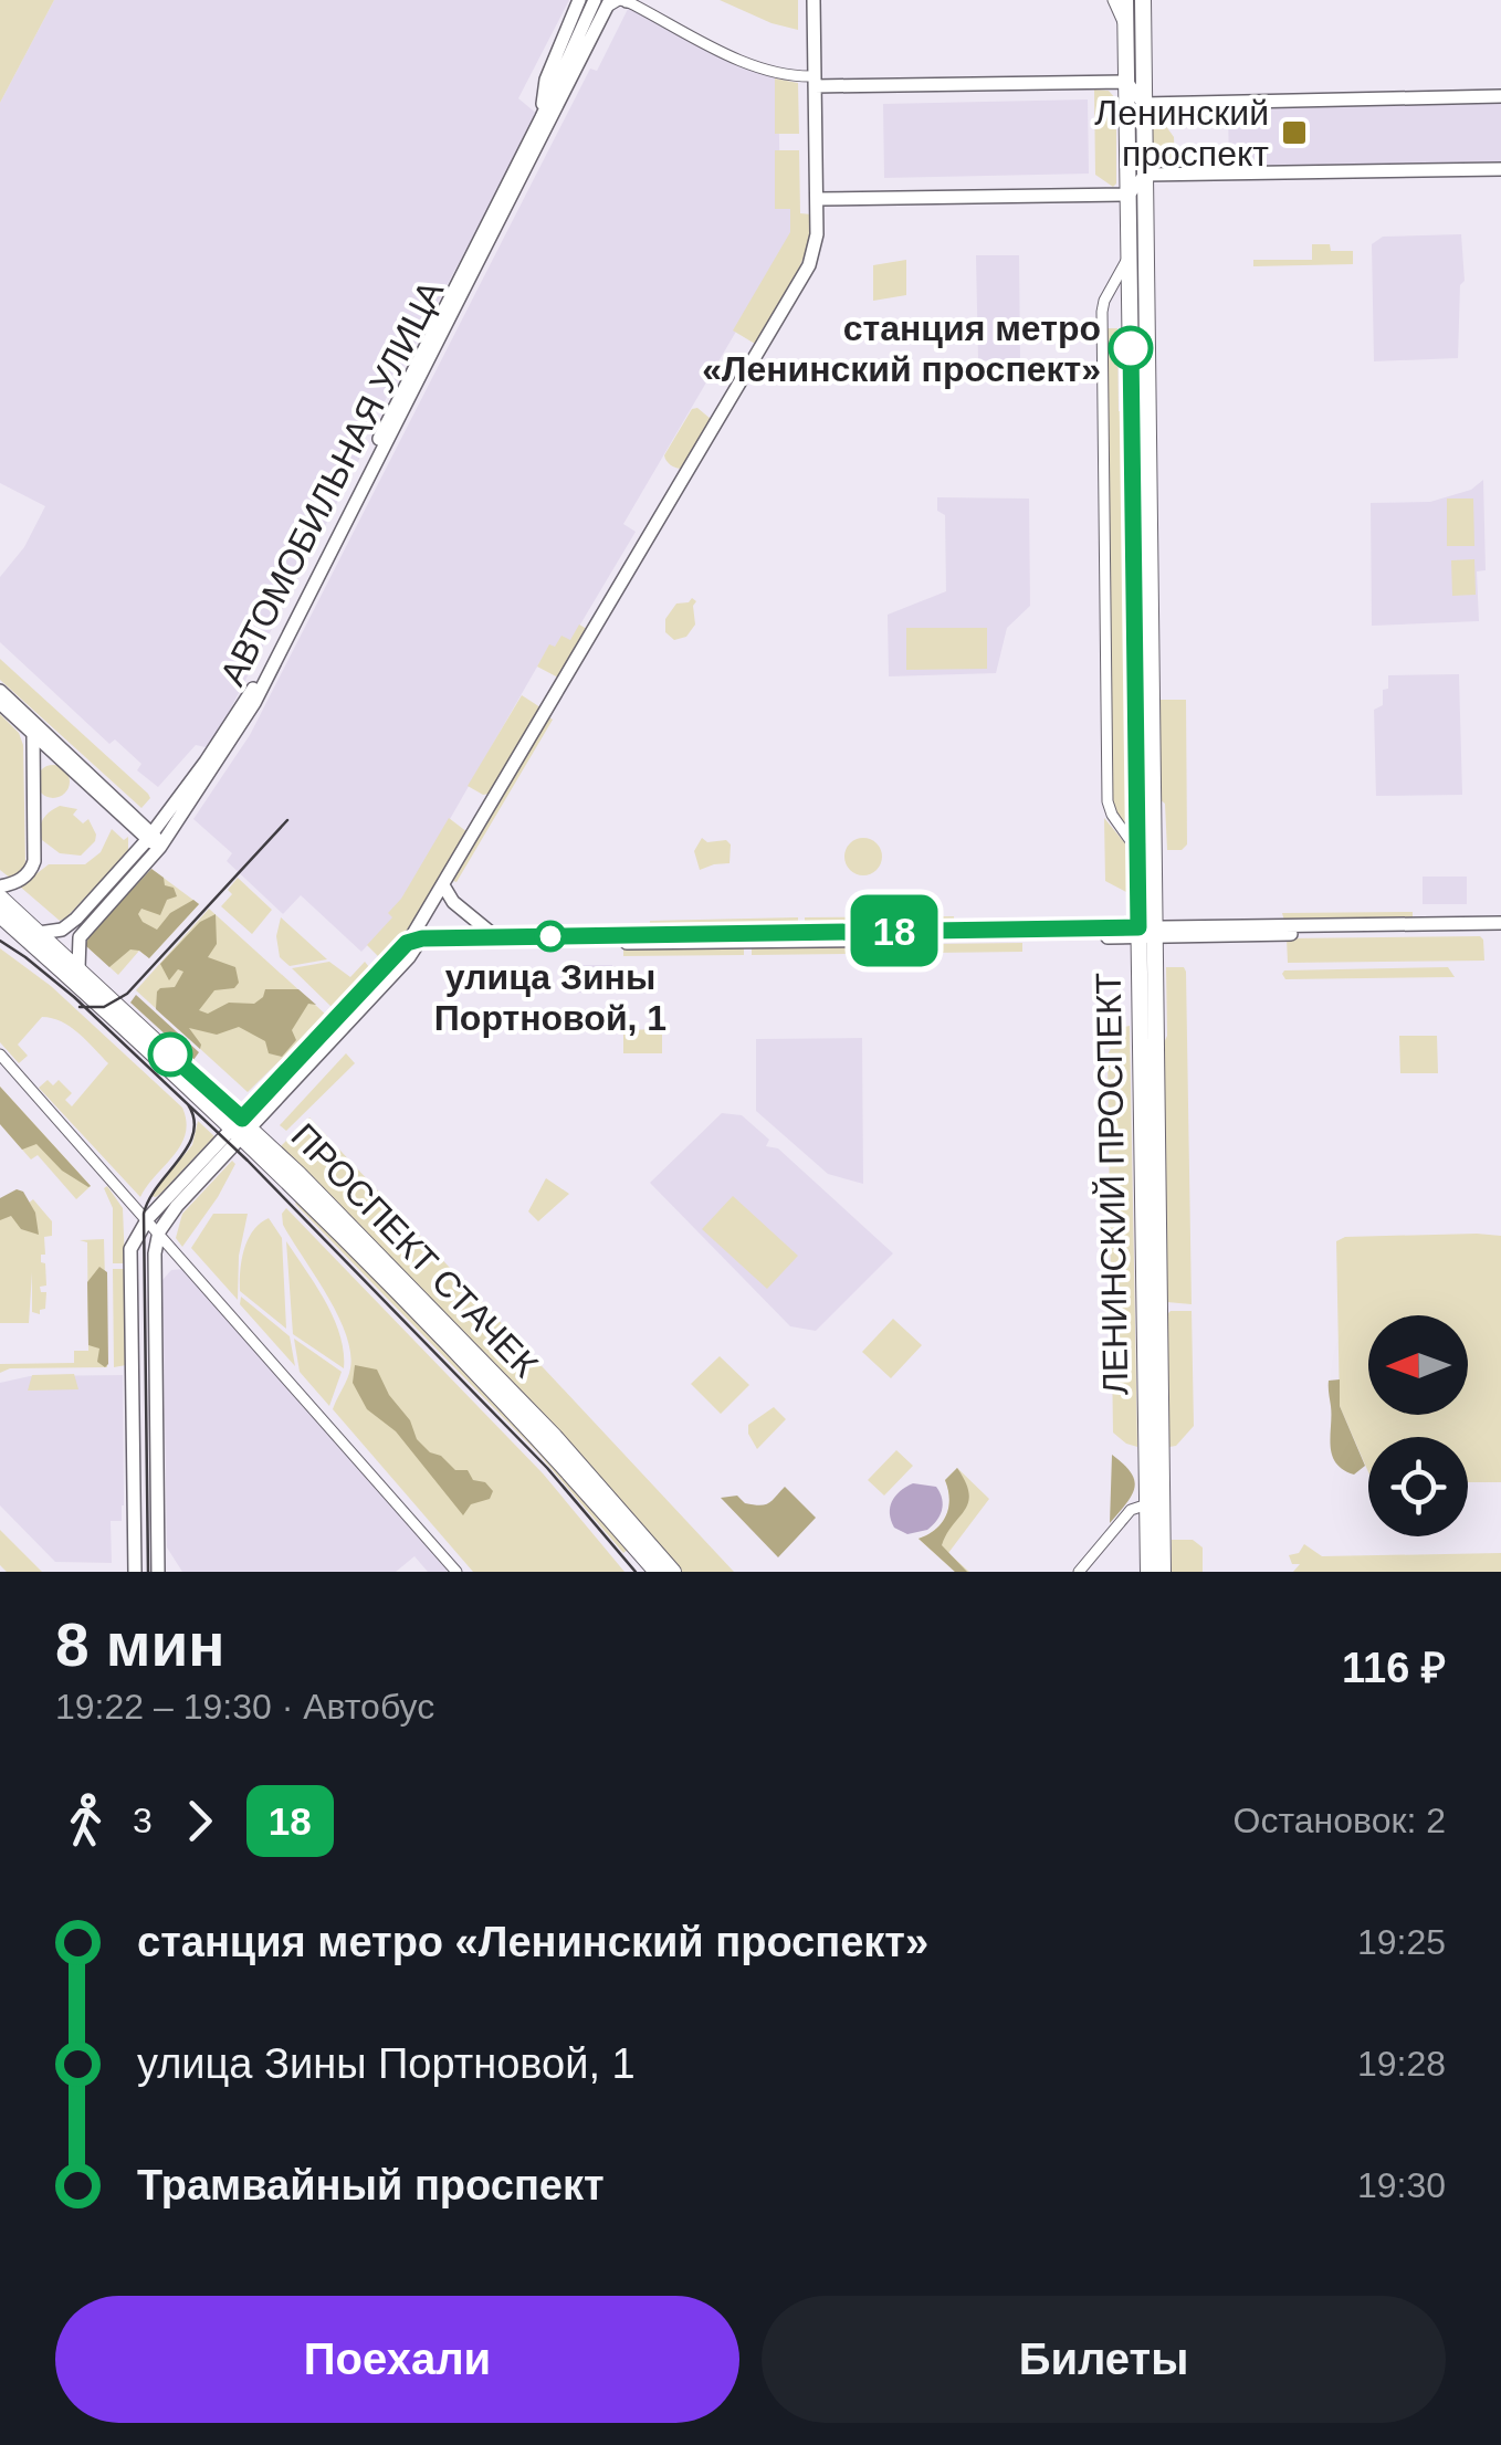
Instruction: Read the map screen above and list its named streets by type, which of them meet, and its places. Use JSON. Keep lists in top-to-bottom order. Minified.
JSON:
{"streets":{"main road":["АВТОМОБИЛЬНАЯ УЛИЦА","ЛЕНИНСКИЙ ПРОСПЕКТ","ПРОСПЕКТ СТАЧЕК"]},"crossings":[["АВТОМОБИЛЬНАЯ УЛИЦА","ПРОСПЕКТ СТАЧЕК"]],"places":{"transit":["Ленинский проспект"],"other":["станция метро «Ленинский проспект»","улица Зины Портновой, 1"]},"lines":["bus line 18"],"north":"left","page":{"on_map":"18","heading":["8 мин","19:22 – 19:30 · Автобус","116 ₽"],"legs":["3","18","Остановок: 2"],"list":[{"name":"станция метро «Ленинский проспект»","value":"19:25"},{"name":"улица Зины Портновой, 1","value":"19:28"},{"name":"Трамвайный проспект","value":"19:30"}],"buttons":["Поехали","Билеты"]}}
